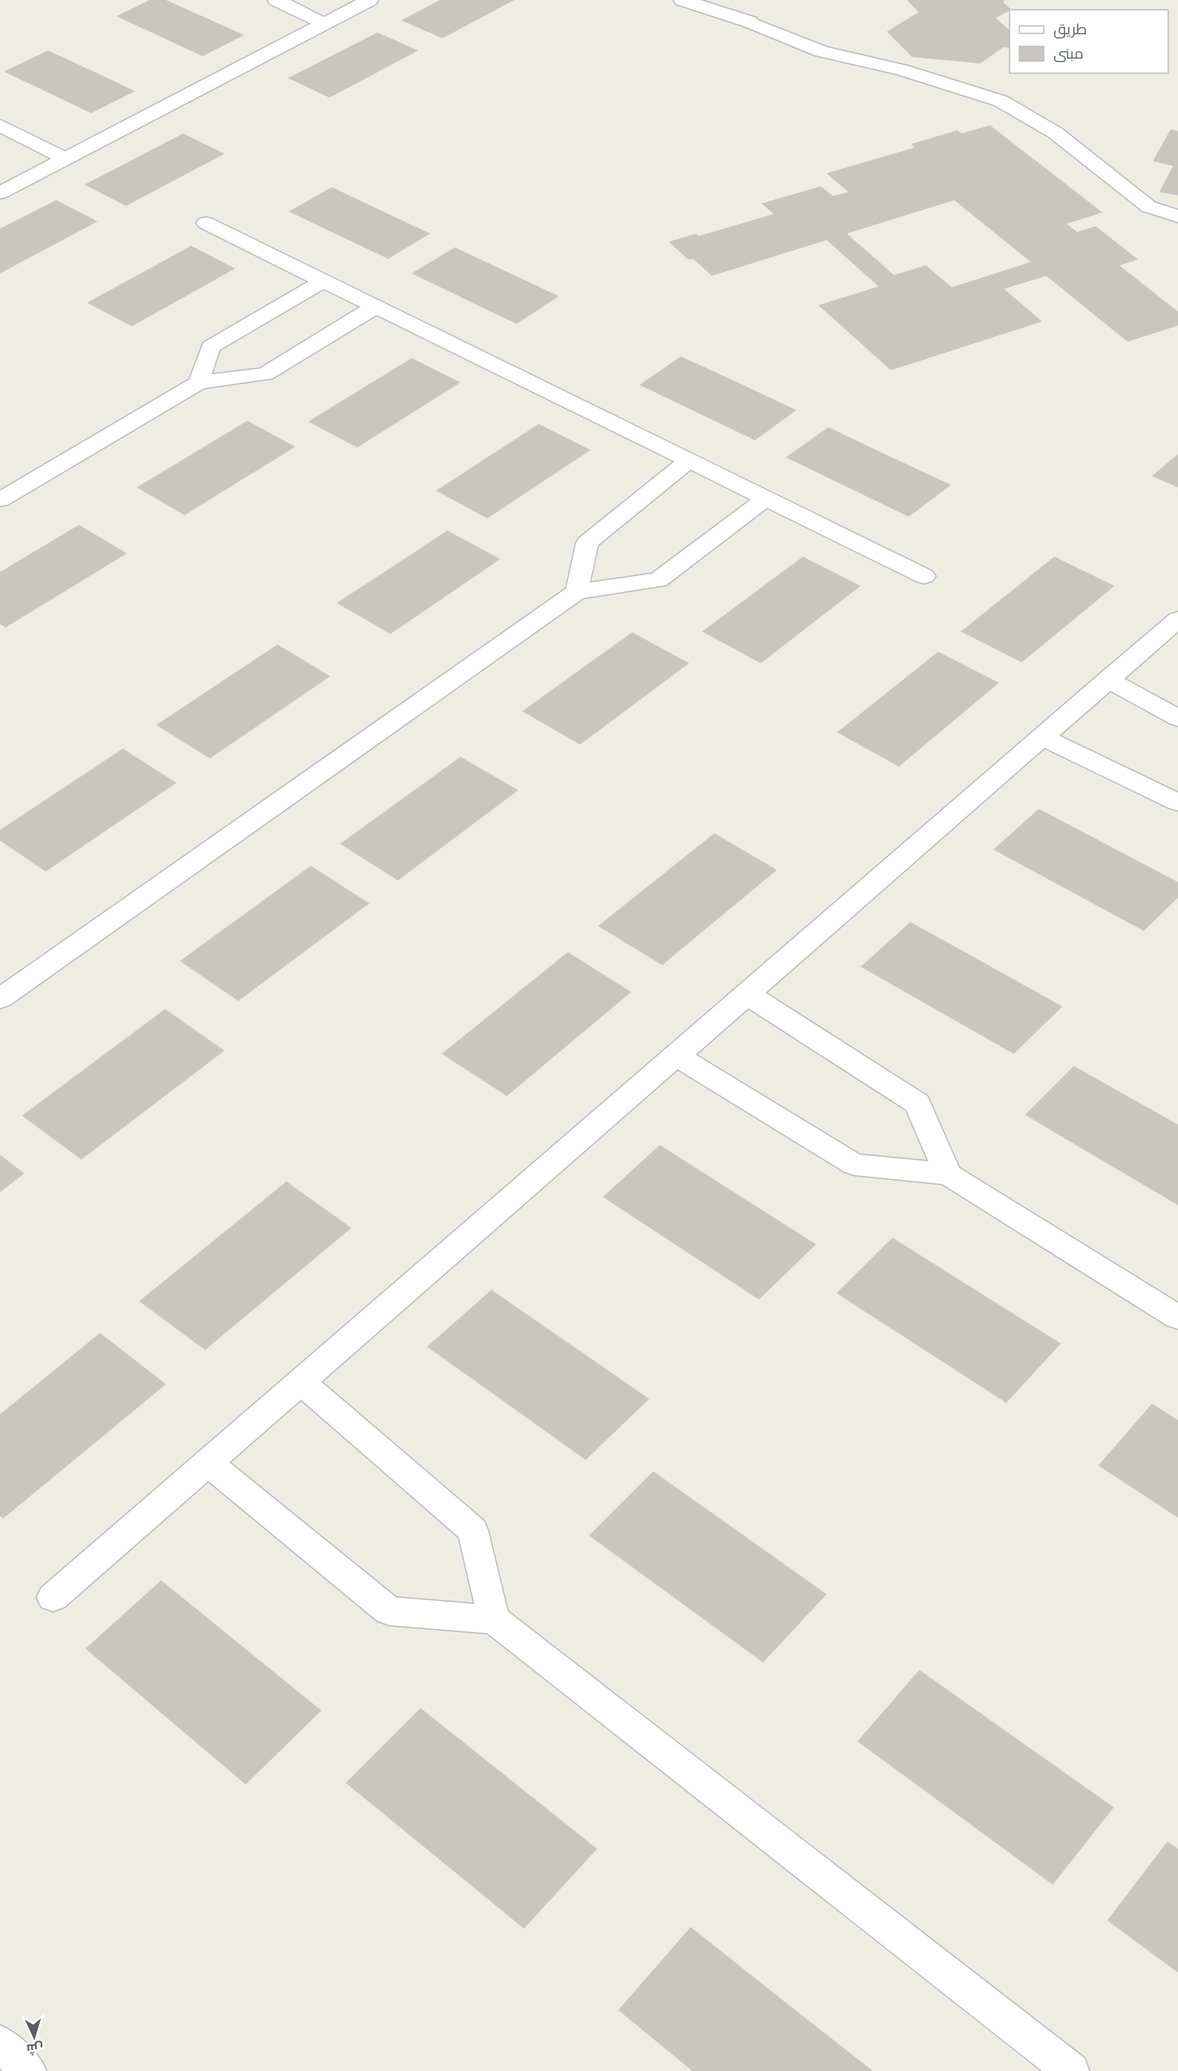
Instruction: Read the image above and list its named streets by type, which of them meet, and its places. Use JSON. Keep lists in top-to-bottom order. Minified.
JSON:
{"legend":["طريق","مبنى"],"north":"bottom"}
